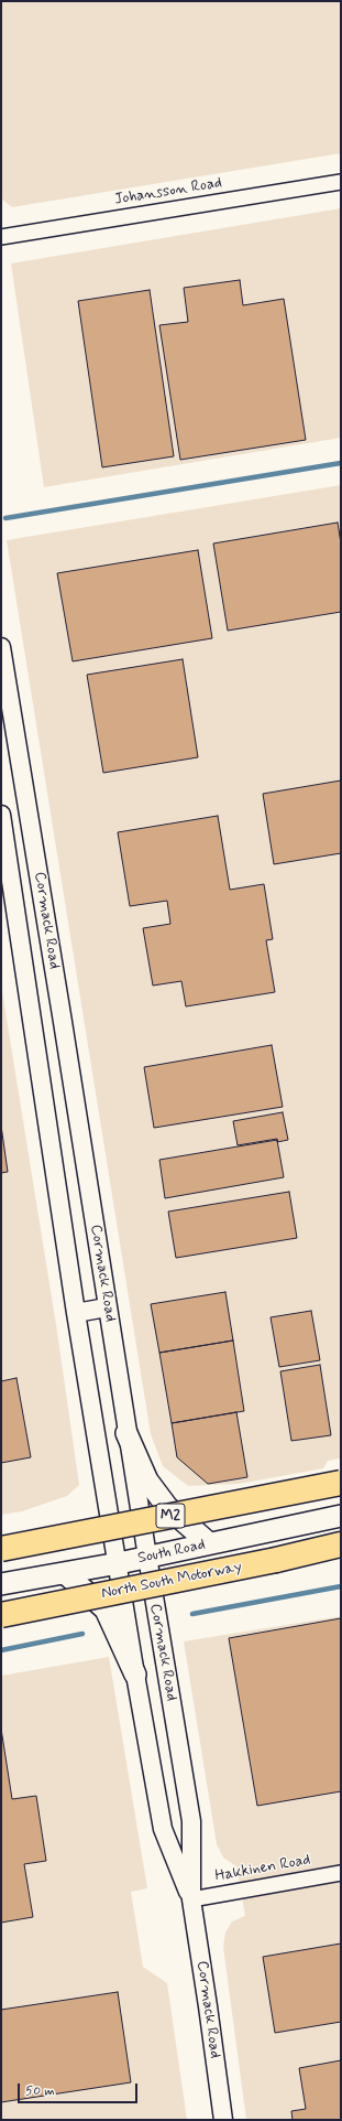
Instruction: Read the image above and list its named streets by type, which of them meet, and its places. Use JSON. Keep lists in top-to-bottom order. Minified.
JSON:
{"streets":{"highway":["M2","North South Motorway"],"main road":["South Road"],"street":["Johansson Road","Cormack Road","Hakkinen Road"]},"crossings":[["Cormack Road","South Road"],["Cormack Road","Hakkinen Road"]],"scale_bar":"50 m"}
